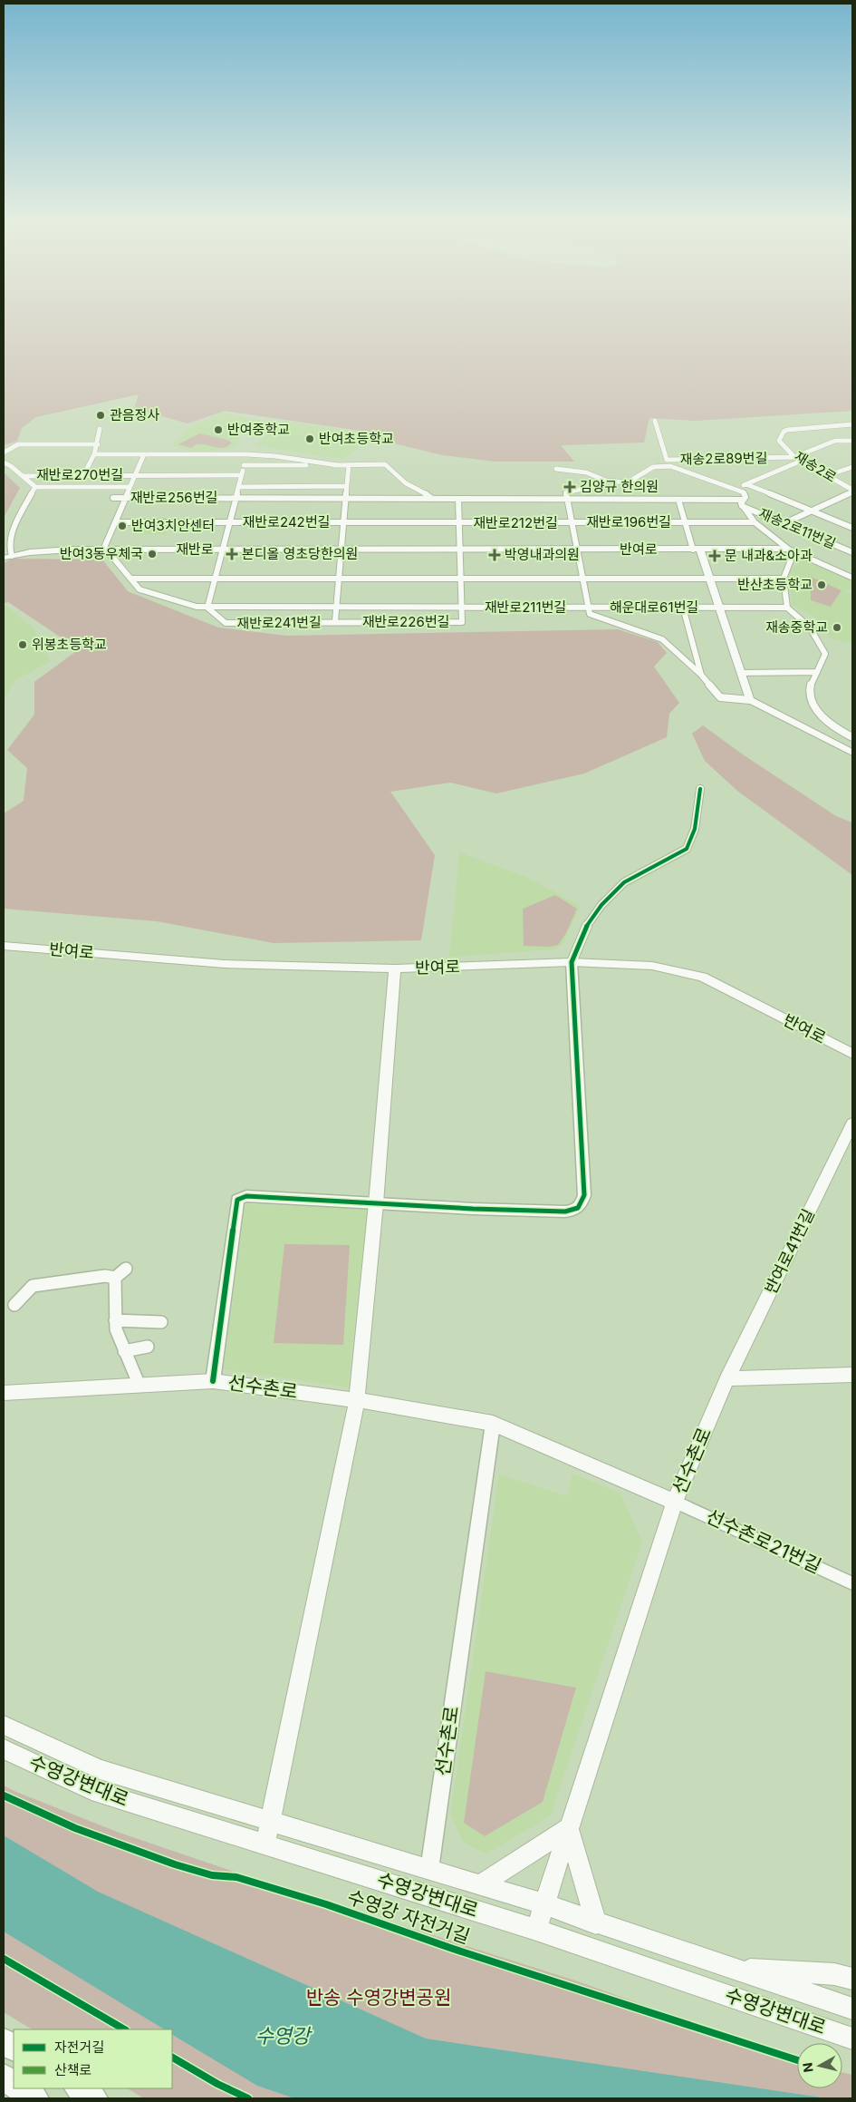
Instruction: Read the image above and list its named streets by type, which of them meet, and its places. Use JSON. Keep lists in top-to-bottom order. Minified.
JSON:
{"streets":{"main road":["재반로","반여로","해운대로61번길","반여로41번길","선수촌로","수영강변대로"],"street":["재송2로89번길","재송2로","재반로270번길","재반로256번길","재반로242번길","재반로196번길","재반로212번길","재송2로11번길","재반로211번길","재반로226번길","재반로241번길","선수촌로21번길"],"cycle path":["수영강 자전거길"]},"crossings":[["재송2로89번길","재송2로"],["재반로270번길","재반로256번길"],["재반로270번길","재반로"],["재반로256번길","재반로242번길"],["재반로256번길","재반로"],["재반로256번길","재반로241번길"],["재반로242번길","재반로"],["재반로242번길","재반로241번길"],["재반로196번길","재반로212번길"],["재반로196번길","재송2로11번길"],["재반로196번길","반여로"],["재반로196번길","해운대로61번길"],["재반로212번길","재반로"],["재반로212번길","반여로"],["재반로212번길","재반로211번길"],["재반로212번길","재반로226번길"],["재반로","반여로"],["재반로","재반로211번길"],["재반로","재반로226번길"],["재반로","재반로241번길"],["반여로","재반로211번길"],["반여로","해운대로61번길"],["재반로211번길","해운대로61번길"],["재반로211번길","재반로226번길"],["재반로226번길","재반로241번길"],["반여로41번길","선수촌로"],["선수촌로","선수촌로21번길"],["선수촌로","수영강변대로"]],"water":["수영강"],"parks":["반송 수영강변공원"],"places":{"other":["관음정사","반여중학교","반여초등학교","반여3치안센터","반여3동우체국","반산초등학교","재송중학교","위봉초등학교"],"health":["김양규 한의원","본디올 영초당한의원","박영내과의원","문 내과&소아과"]},"legend":["자전거길","산책로"],"north":"left"}
